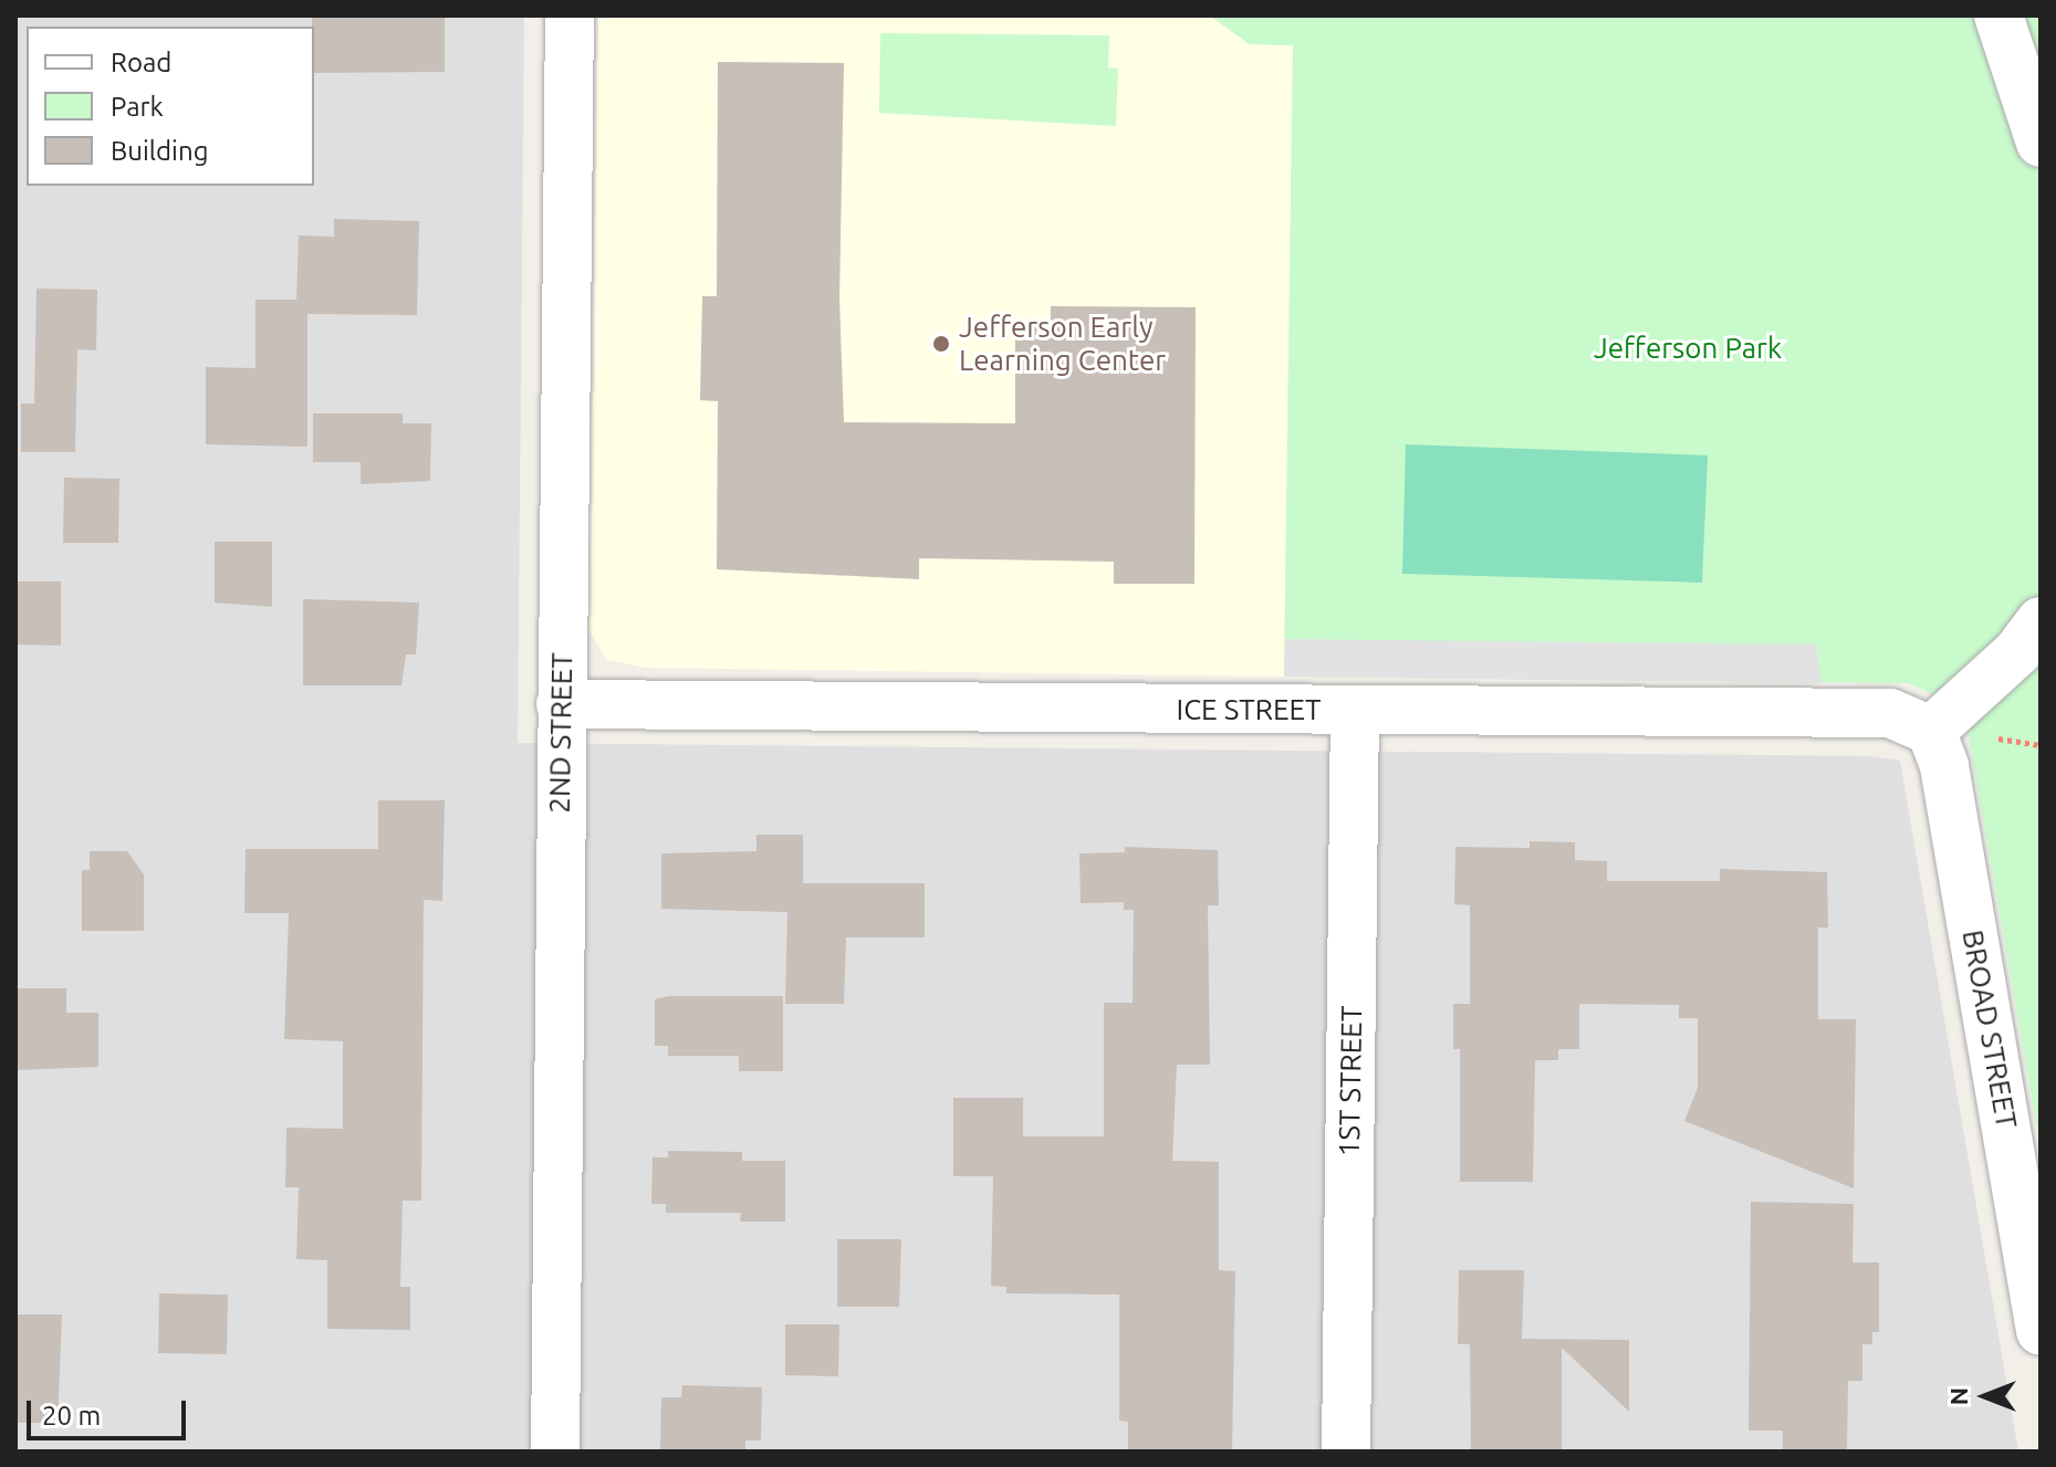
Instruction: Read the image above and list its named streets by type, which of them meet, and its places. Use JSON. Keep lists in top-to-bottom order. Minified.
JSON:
{"streets":{"street":["ICE STREET","2ND STREET","BROAD STREET","1ST STREET"]},"crossings":[["ICE STREET","2ND STREET"],["ICE STREET","BROAD STREET"],["ICE STREET","1ST STREET"]],"parks":["Jefferson Park"],"places":["Jefferson Early Learning Center"],"legend":["Road","Park","Building"],"scale_bar":"20 m","north":"left"}
